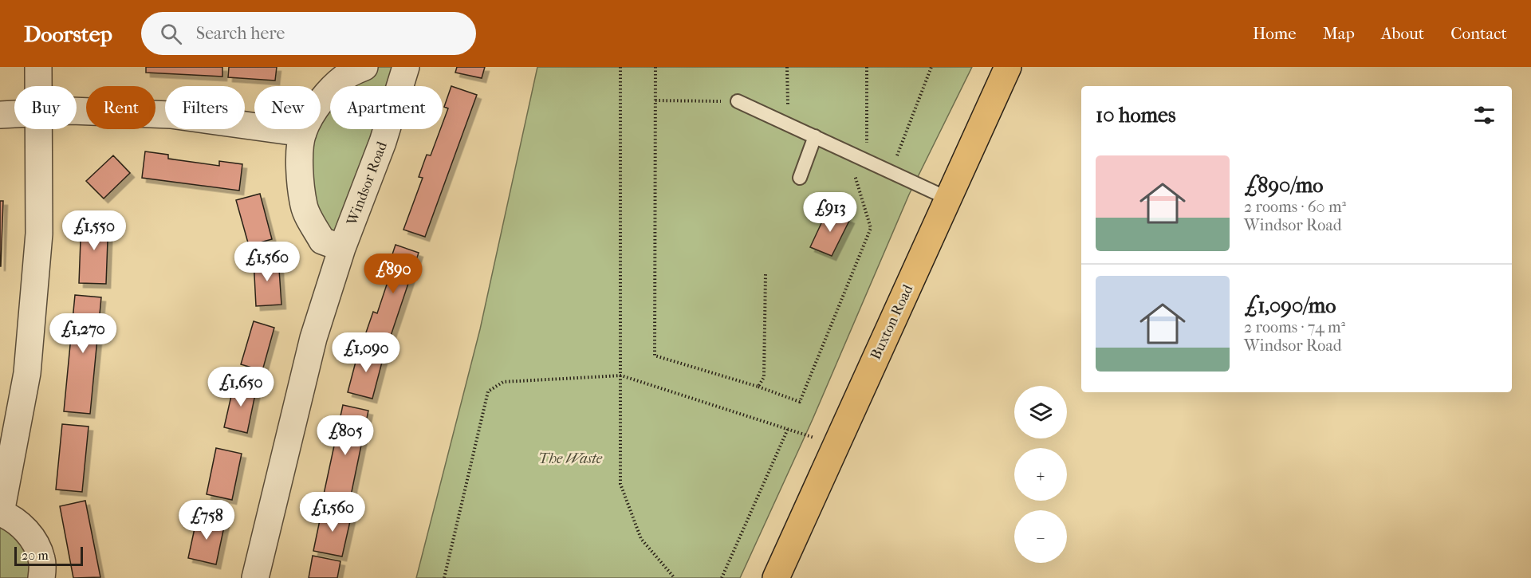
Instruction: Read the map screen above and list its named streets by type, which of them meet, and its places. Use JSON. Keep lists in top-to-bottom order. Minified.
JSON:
{"streets":{"highway":["Buxton Road"],"street":["Windsor Road"]},"parks":["The Waste"],"scale_bar":"20 m","page":{"header":"Doorstep","search":"Search here","nav":["Home","Map","About","Contact"],"chip":["Buy","Rent","Filters","New","Apartment"],"heading":"10 homes","list":[{"name":"£890/mo","note":"2 rooms · 60 m² · Windsor Road"},{"name":"£1,090/mo","note":"2 rooms · 74 m² · Windsor Road"}],"price":["£913","£1,550","£1,560","£890","£1,270","£1,090","£1,650","£805","£1,560","£758"],"map_buttons":["+","−"],"scale":"20 m"}}
